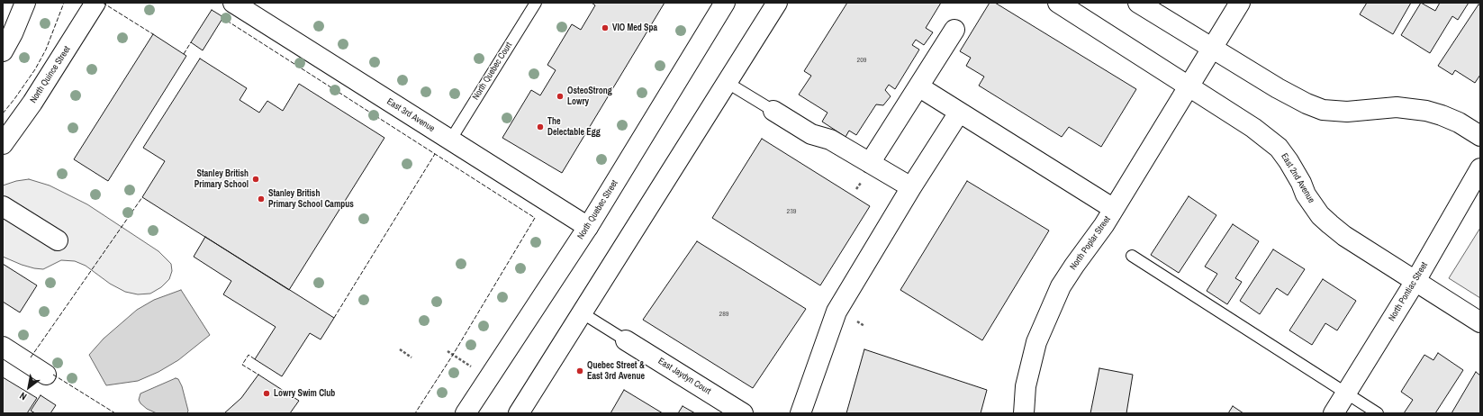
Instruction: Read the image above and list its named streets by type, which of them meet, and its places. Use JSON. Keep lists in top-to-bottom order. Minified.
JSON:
{"streets":{"street":["North Quince Street","East 3rd Avenue","East 2nd Avenue","North Quebec Street","North Poplar Street","North Pontiac Street","East Jaydyn Court"],"lane":["North Quebec Court"]},"crossings":[["North Quebec Court","East 3rd Avenue"],["East 3rd Avenue","North Quebec Street"],["East 2nd Avenue","North Poplar Street"],["East 2nd Avenue","North Pontiac Street"]],"places":["VIO Med Spa","OsteoStrong Lowry","The Delectable Egg","Stanley British Primary School","Stanley British Primary School Campus","Quebec Street & East 3rd Avenue","Lowry Swim Club"],"house_numbers":["209","239","289"],"north":"bottom left"}
